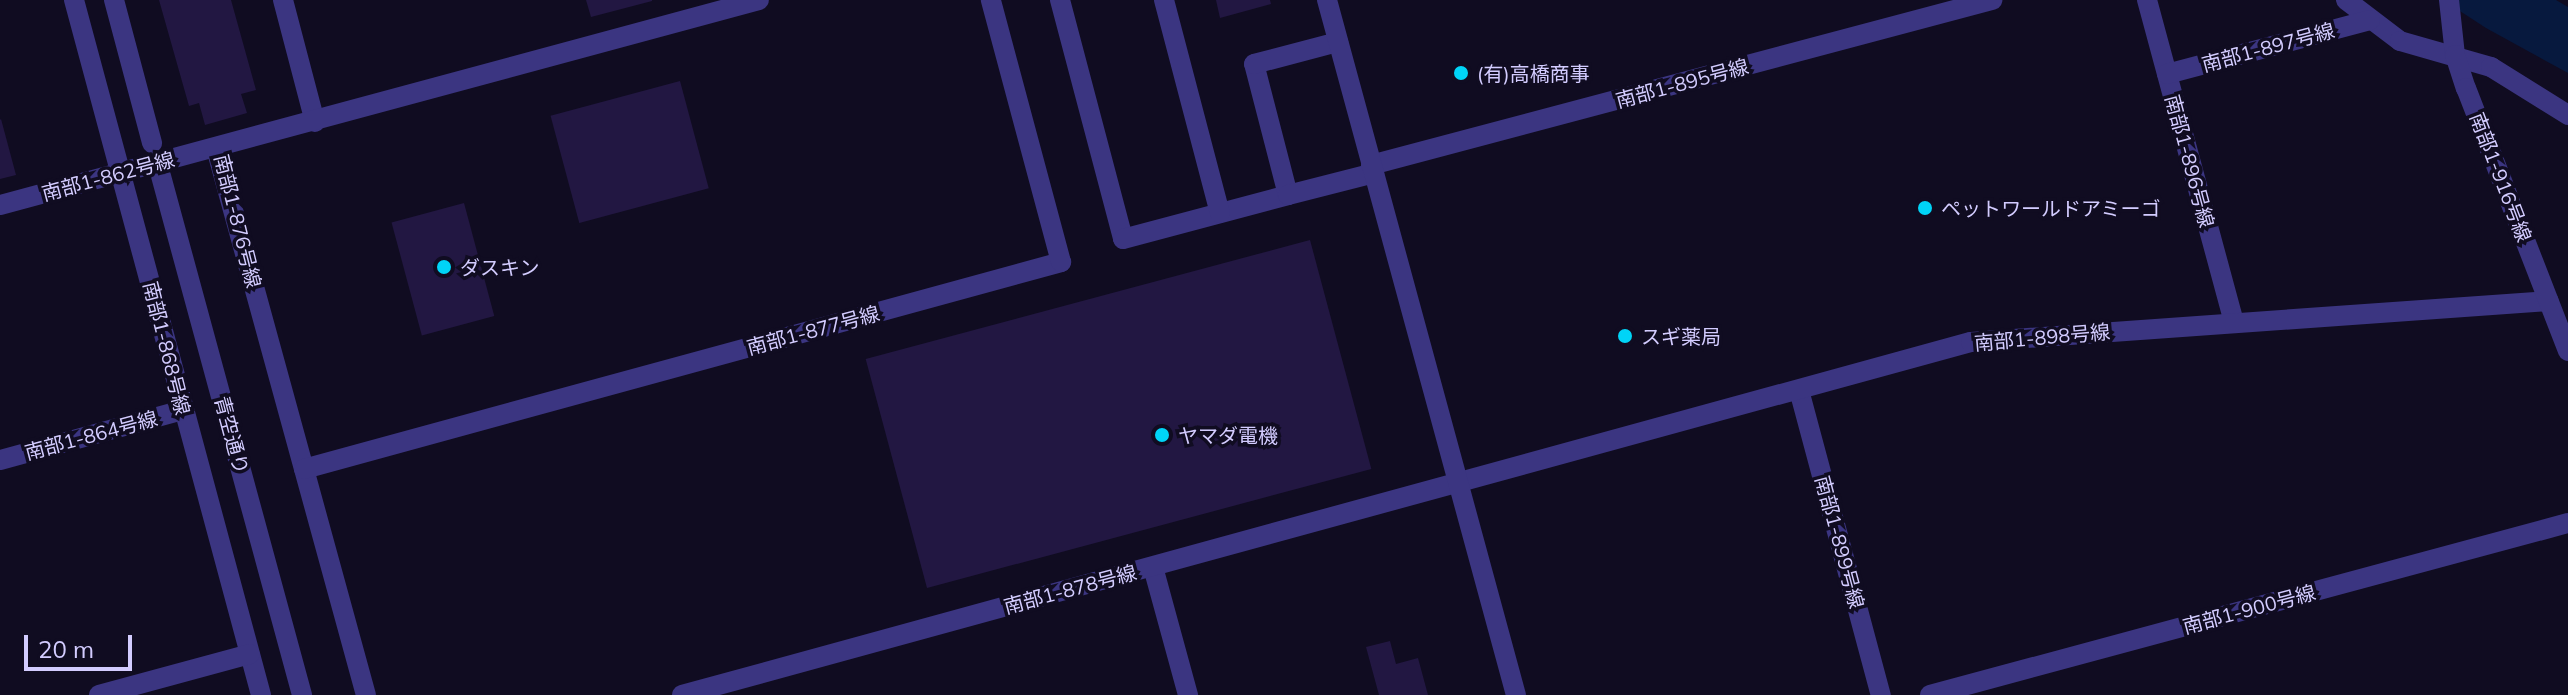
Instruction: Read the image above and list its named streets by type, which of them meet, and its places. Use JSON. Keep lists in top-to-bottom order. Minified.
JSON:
{"streets":{"street":["南部1-897号線","南部1-895号線","南部1-896号線","南部1-862号線","南部1-916号線","南部1-876号線","南部1-877号線","南部1-898号線","南部1-868号線","南部1-864号線","青空通り","南部1-899号線","南部1-878号線","南部1-900号線"]},"crossings":[["南部1-897号線","南部1-896号線"],["南部1-896号線","南部1-898号線"],["南部1-862号線","南部1-876号線"],["南部1-862号線","南部1-868号線"],["南部1-916号線","南部1-898号線"],["南部1-876号線","南部1-877号線"],["南部1-898号線","南部1-899号線"],["南部1-898号線","南部1-878号線"],["南部1-868号線","南部1-864号線"]],"places":["(有)高橋商事","ペットワールドアミーゴ","ダスキン","スギ薬局","ヤマダ電機"],"scale_bar":"20 m"}
